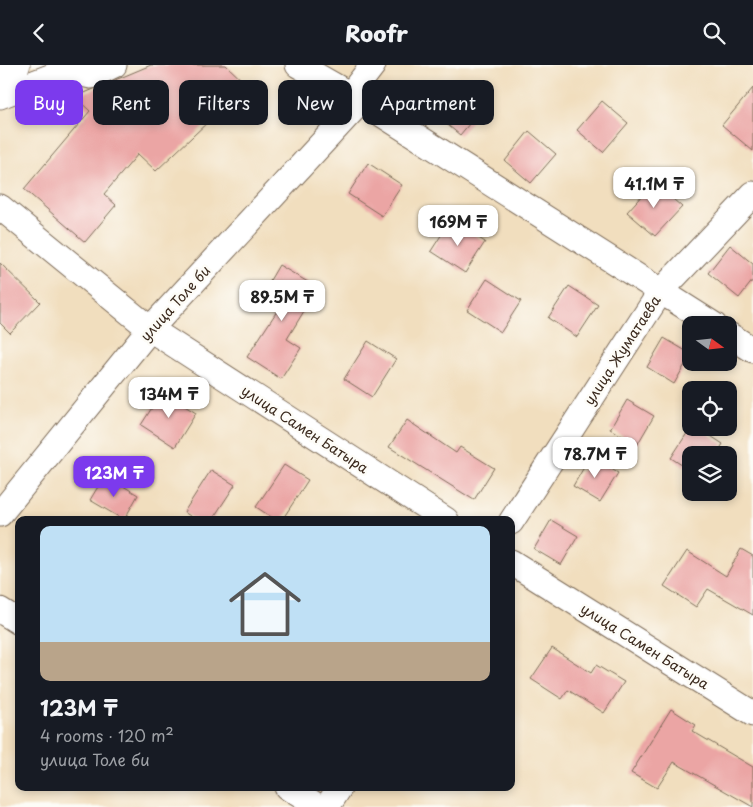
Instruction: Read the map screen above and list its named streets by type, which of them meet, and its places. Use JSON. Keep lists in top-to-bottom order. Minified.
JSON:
{"streets":{"street":["улица Толе би","улица Жуматаева","улица Самен Батыра"]},"crossings":[["улица Толе би","улица Самен Батыра"]],"north":"right","page":{"header":"Roofr","chip":["Buy","Rent","Filters","New","Apartment"],"price":["41.1M ₸","169M ₸","89.5M ₸","134M ₸","78.7M ₸","123M ₸"],"list":[{"name":"123M ₸","note":"4 rooms · 120 m² · улица Толе би"}]}}
